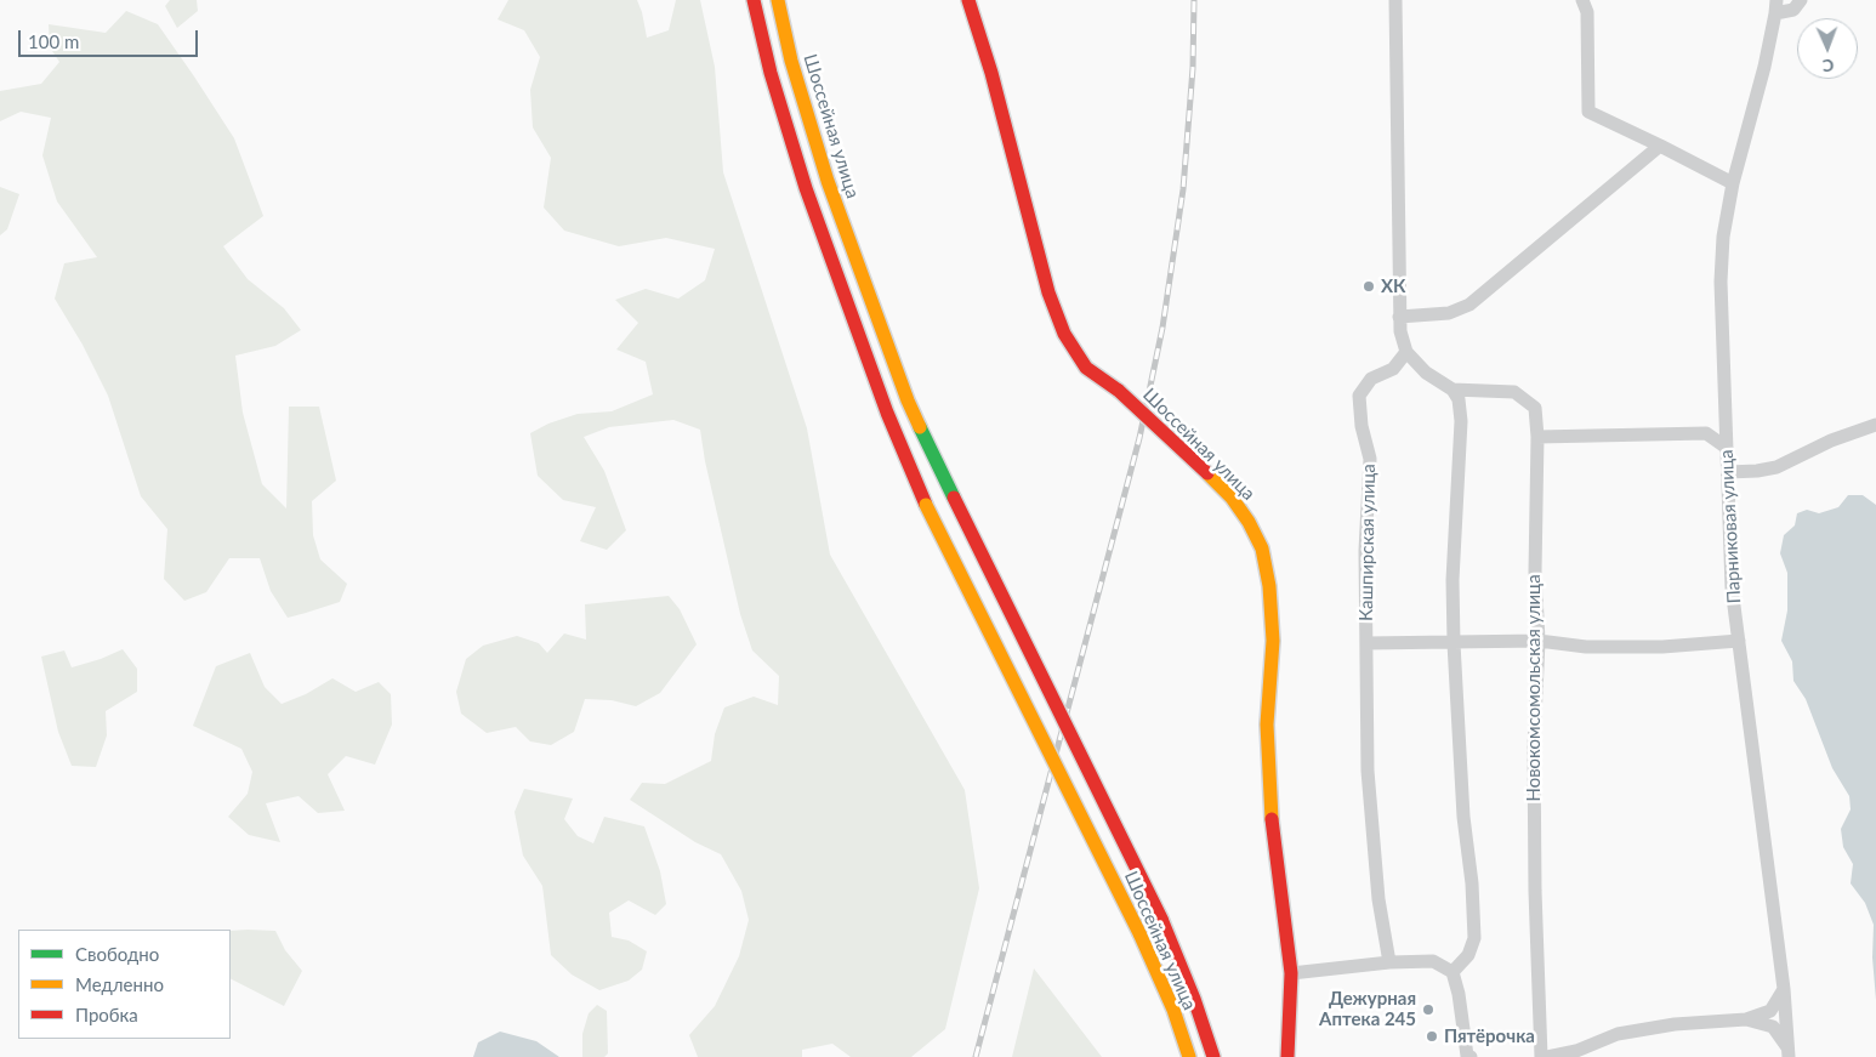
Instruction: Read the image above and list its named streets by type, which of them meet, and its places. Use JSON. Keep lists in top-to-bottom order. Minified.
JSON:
{"streets":{"main road":["Шоссейная улица"],"street":["Парниковая улица","Кашпирская улица","Новокомсомольская улица"]},"places":["ХК","Дежурная Аптека 245","Пятёрочка"],"legend":["Свободно","Медленно","Пробка"],"scale_bar":"100 m","north":"bottom"}
